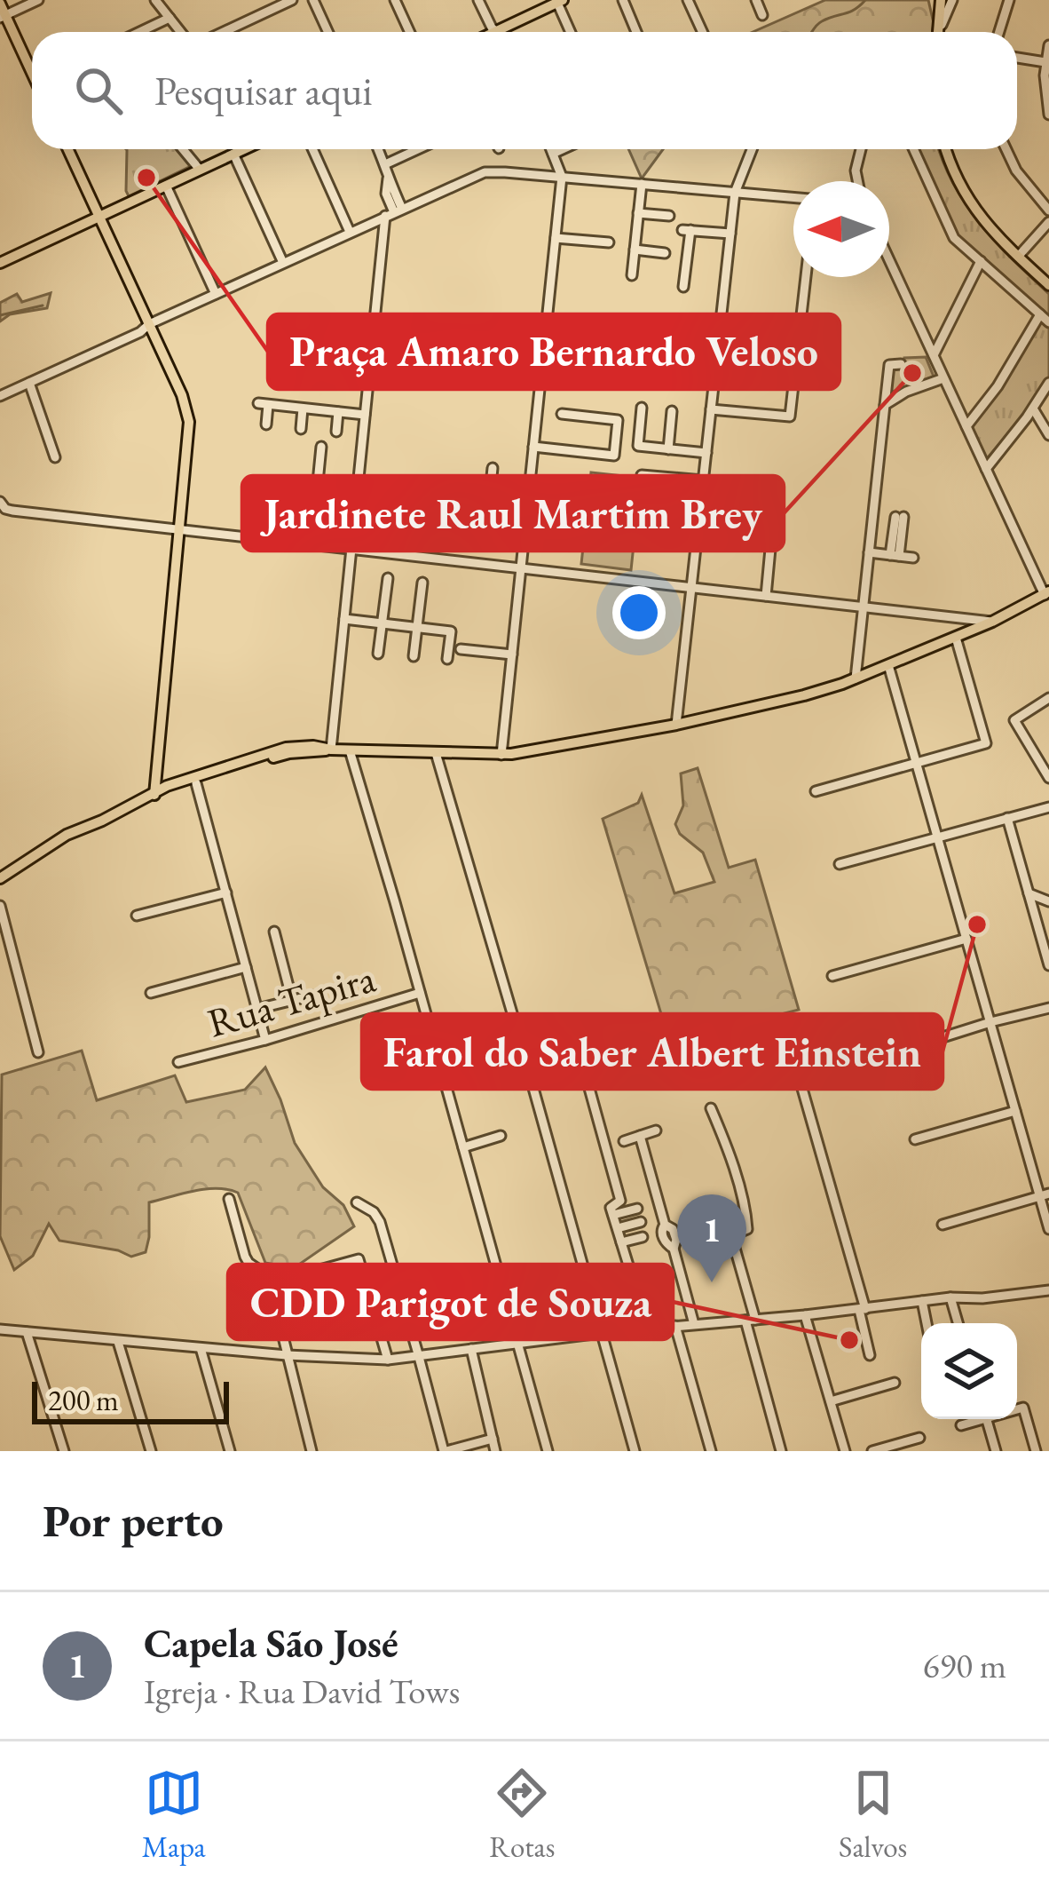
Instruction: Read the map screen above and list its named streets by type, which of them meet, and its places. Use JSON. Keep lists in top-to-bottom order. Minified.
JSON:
{"streets":{"street":["Rua Tapira"]},"places":["Praça Amaro Bernardo Veloso","Jardinete Raul Martim Brey","Farol do Saber Albert Einstein","CDD Parigot de Souza"],"scale_bar":"200 m","north":"left","page":{"search":"Pesquisar aqui","pins":"1","scale":"200 m","heading":"Por perto","list":[{"mark":"1","name":"Capela São José","note":"Igreja · Rua David Tows","value":"690 m"}],"nav":["Mapa","Rotas","Salvos"]}}
